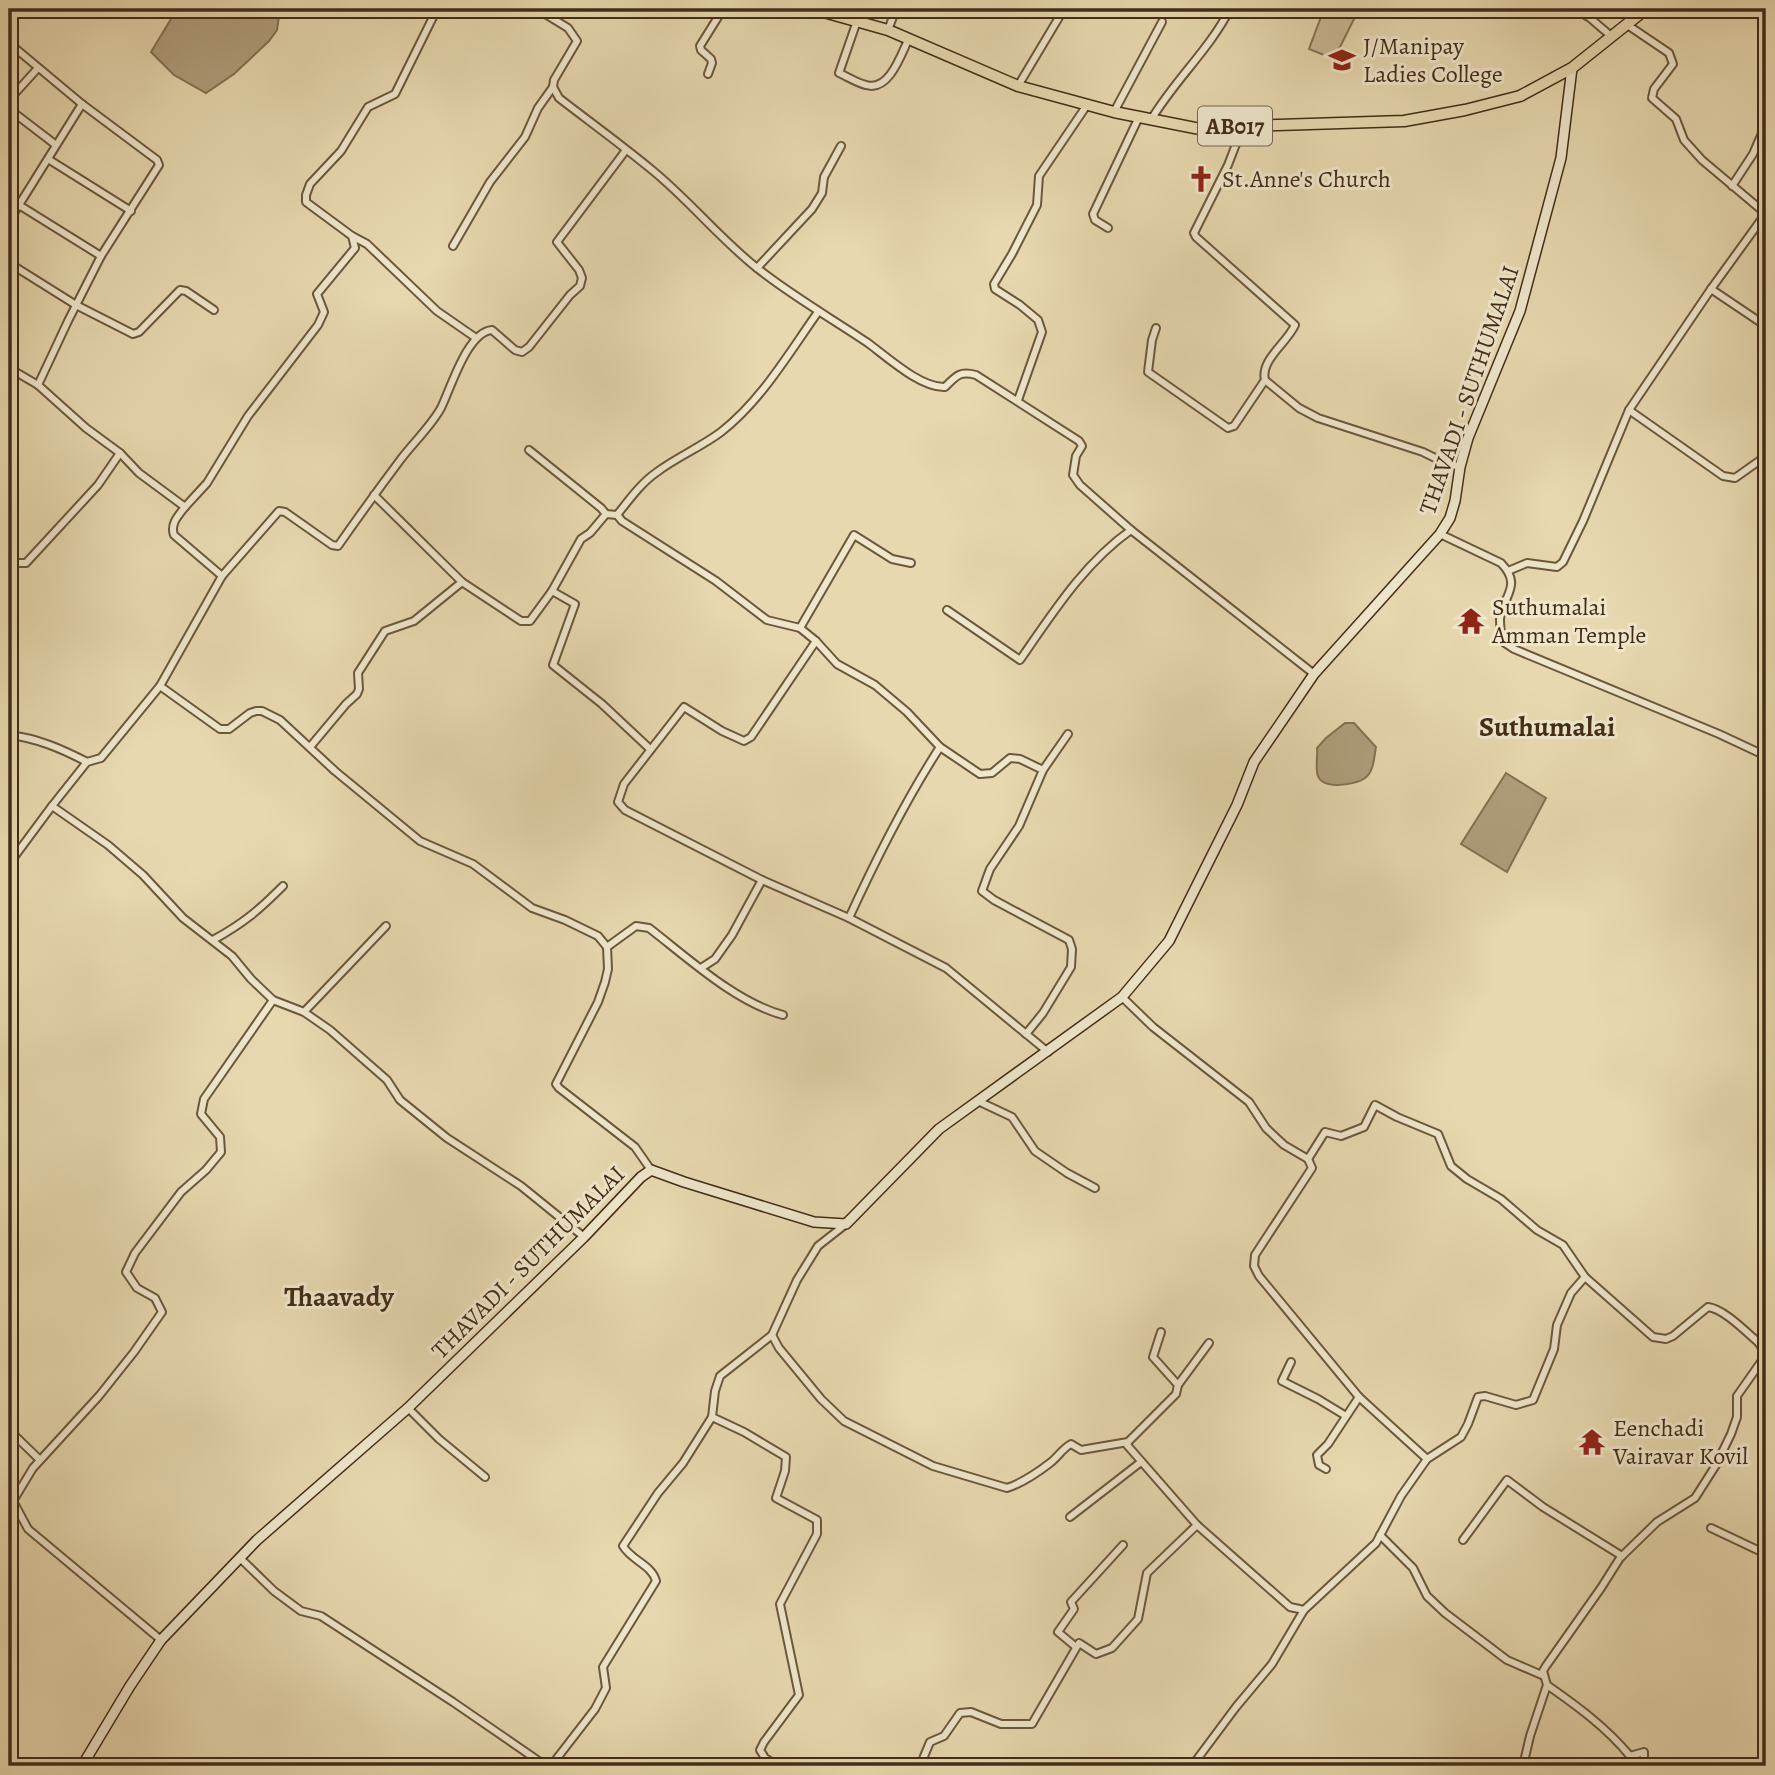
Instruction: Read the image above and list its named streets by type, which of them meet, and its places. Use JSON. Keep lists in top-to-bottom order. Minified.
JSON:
{"streets":{"main road":["AB017","THAVADI - SUTHUMALAI"]},"crossings":[["AB017","THAVADI - SUTHUMALAI"]],"districts":["Suthumalai","Thaavady"],"places":{"school or university":["J/Manipay Ladies College"],"church":["St.Anne's Church"],"temple":["Suthumalai Amman Temple","Eenchadi Vairavar Kovil"]}}
